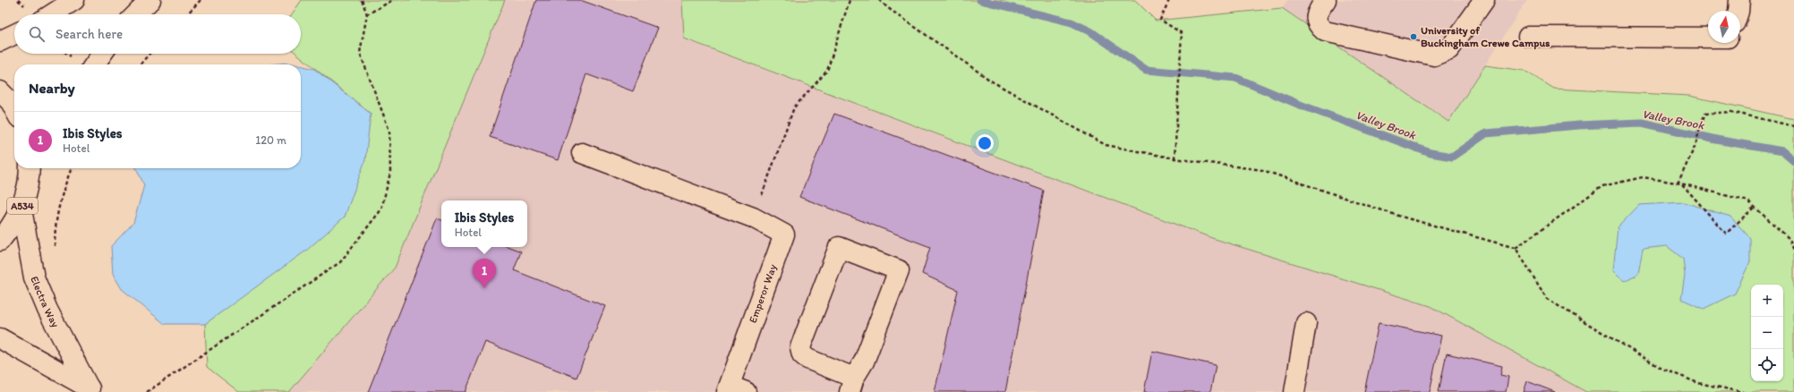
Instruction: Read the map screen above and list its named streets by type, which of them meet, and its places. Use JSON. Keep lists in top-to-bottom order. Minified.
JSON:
{"streets":{"street":["A534","Emperor Way","Electra Way"]},"crossings":[["A534","Electra Way"]],"water":["Valley Brook"],"places":["University of Buckingham Crewe Campus"],"north":"top","page":{"search":"Search here","heading":"Nearby","list":[{"mark":"1","name":"Ibis Styles","note":"Hotel","value":"120 m"}],"popup":["Ibis Styles","Hotel"],"pins":"1","map_buttons":["+","−"]}}
